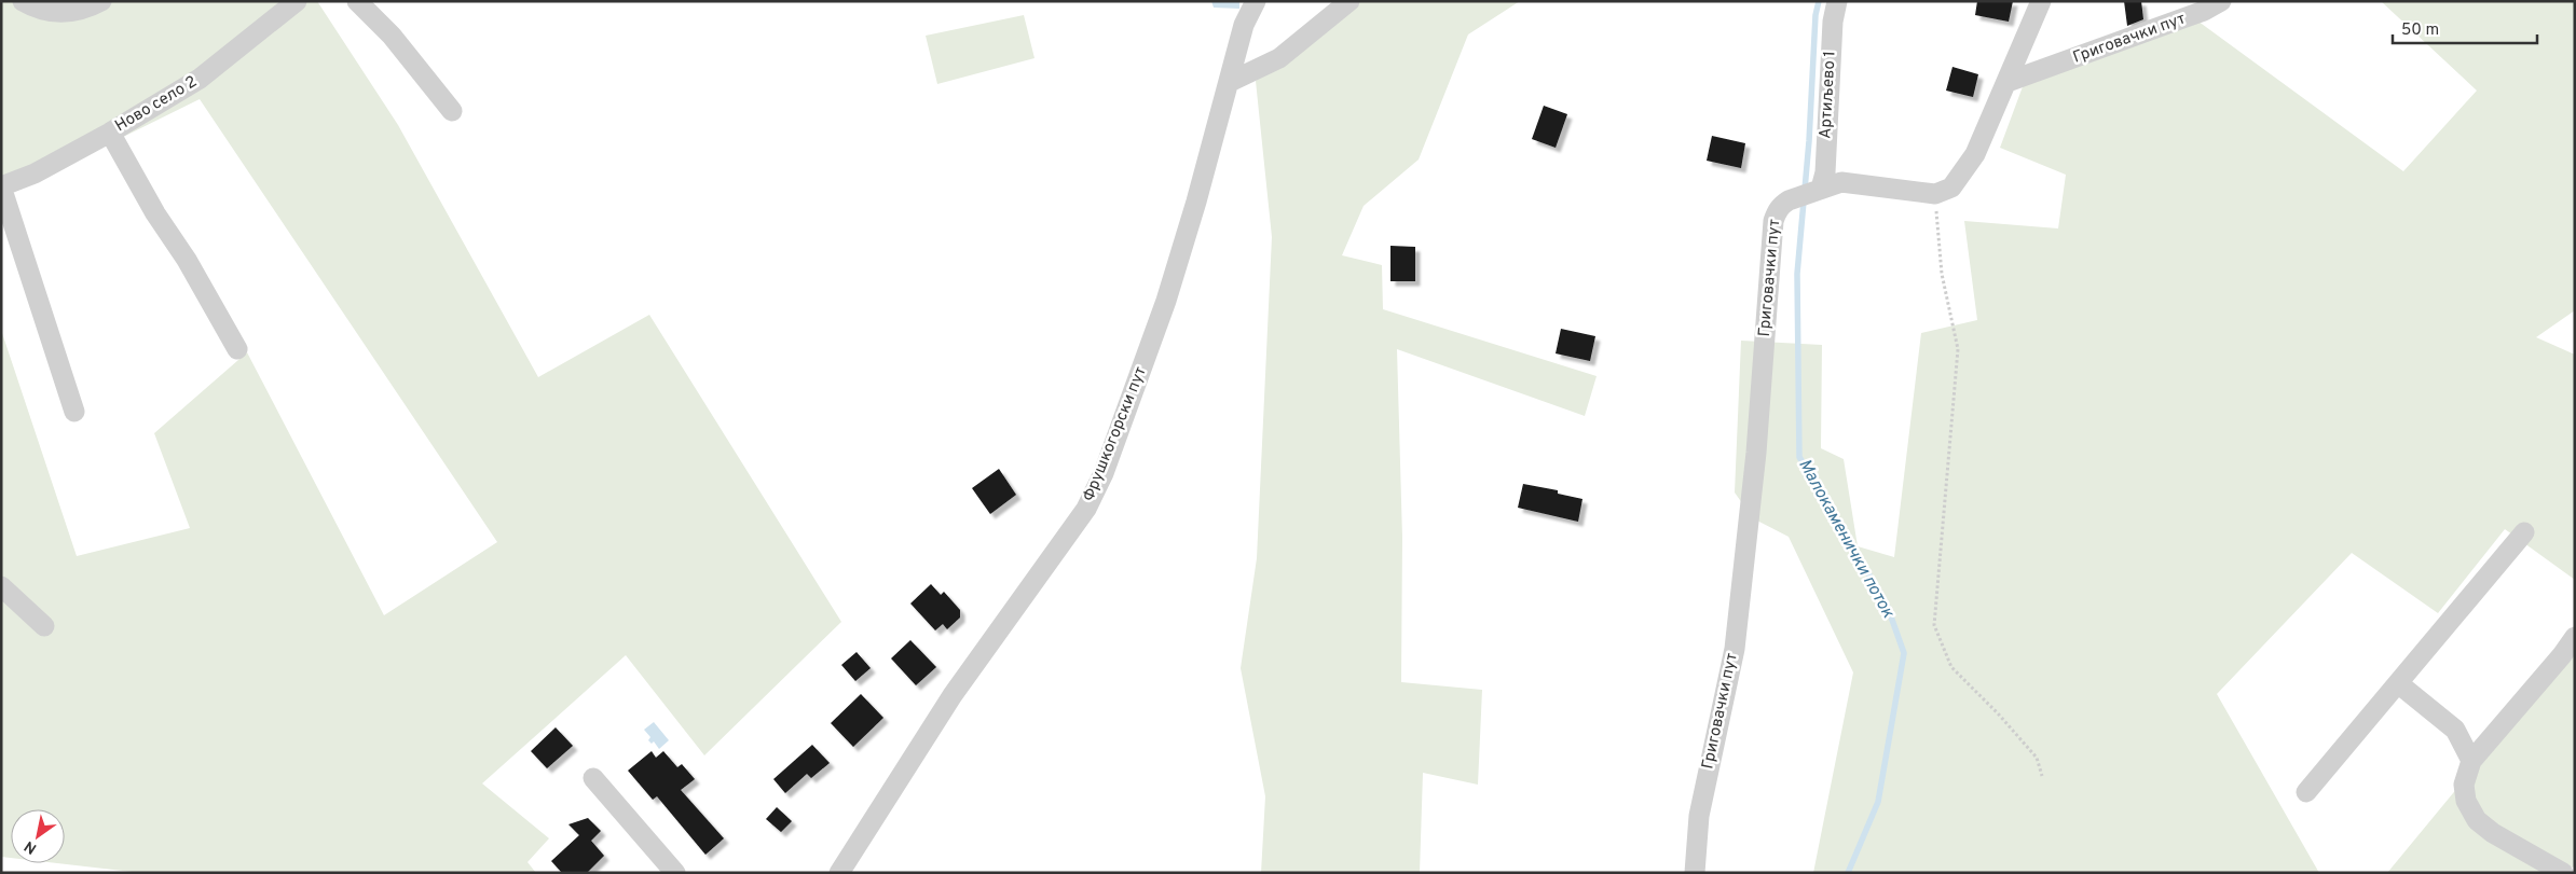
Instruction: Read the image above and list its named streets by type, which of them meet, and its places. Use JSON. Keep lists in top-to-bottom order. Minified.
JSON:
{"streets":{"street":["Григовачки пут","Артиљево 1","Ново село 2","Фрушкогорски пут"]},"crossings":[["Григовачки пут","Артиљево 1"]],"water":["Малокаменички поток"],"scale_bar":"50 m","north":"bottom left"}
